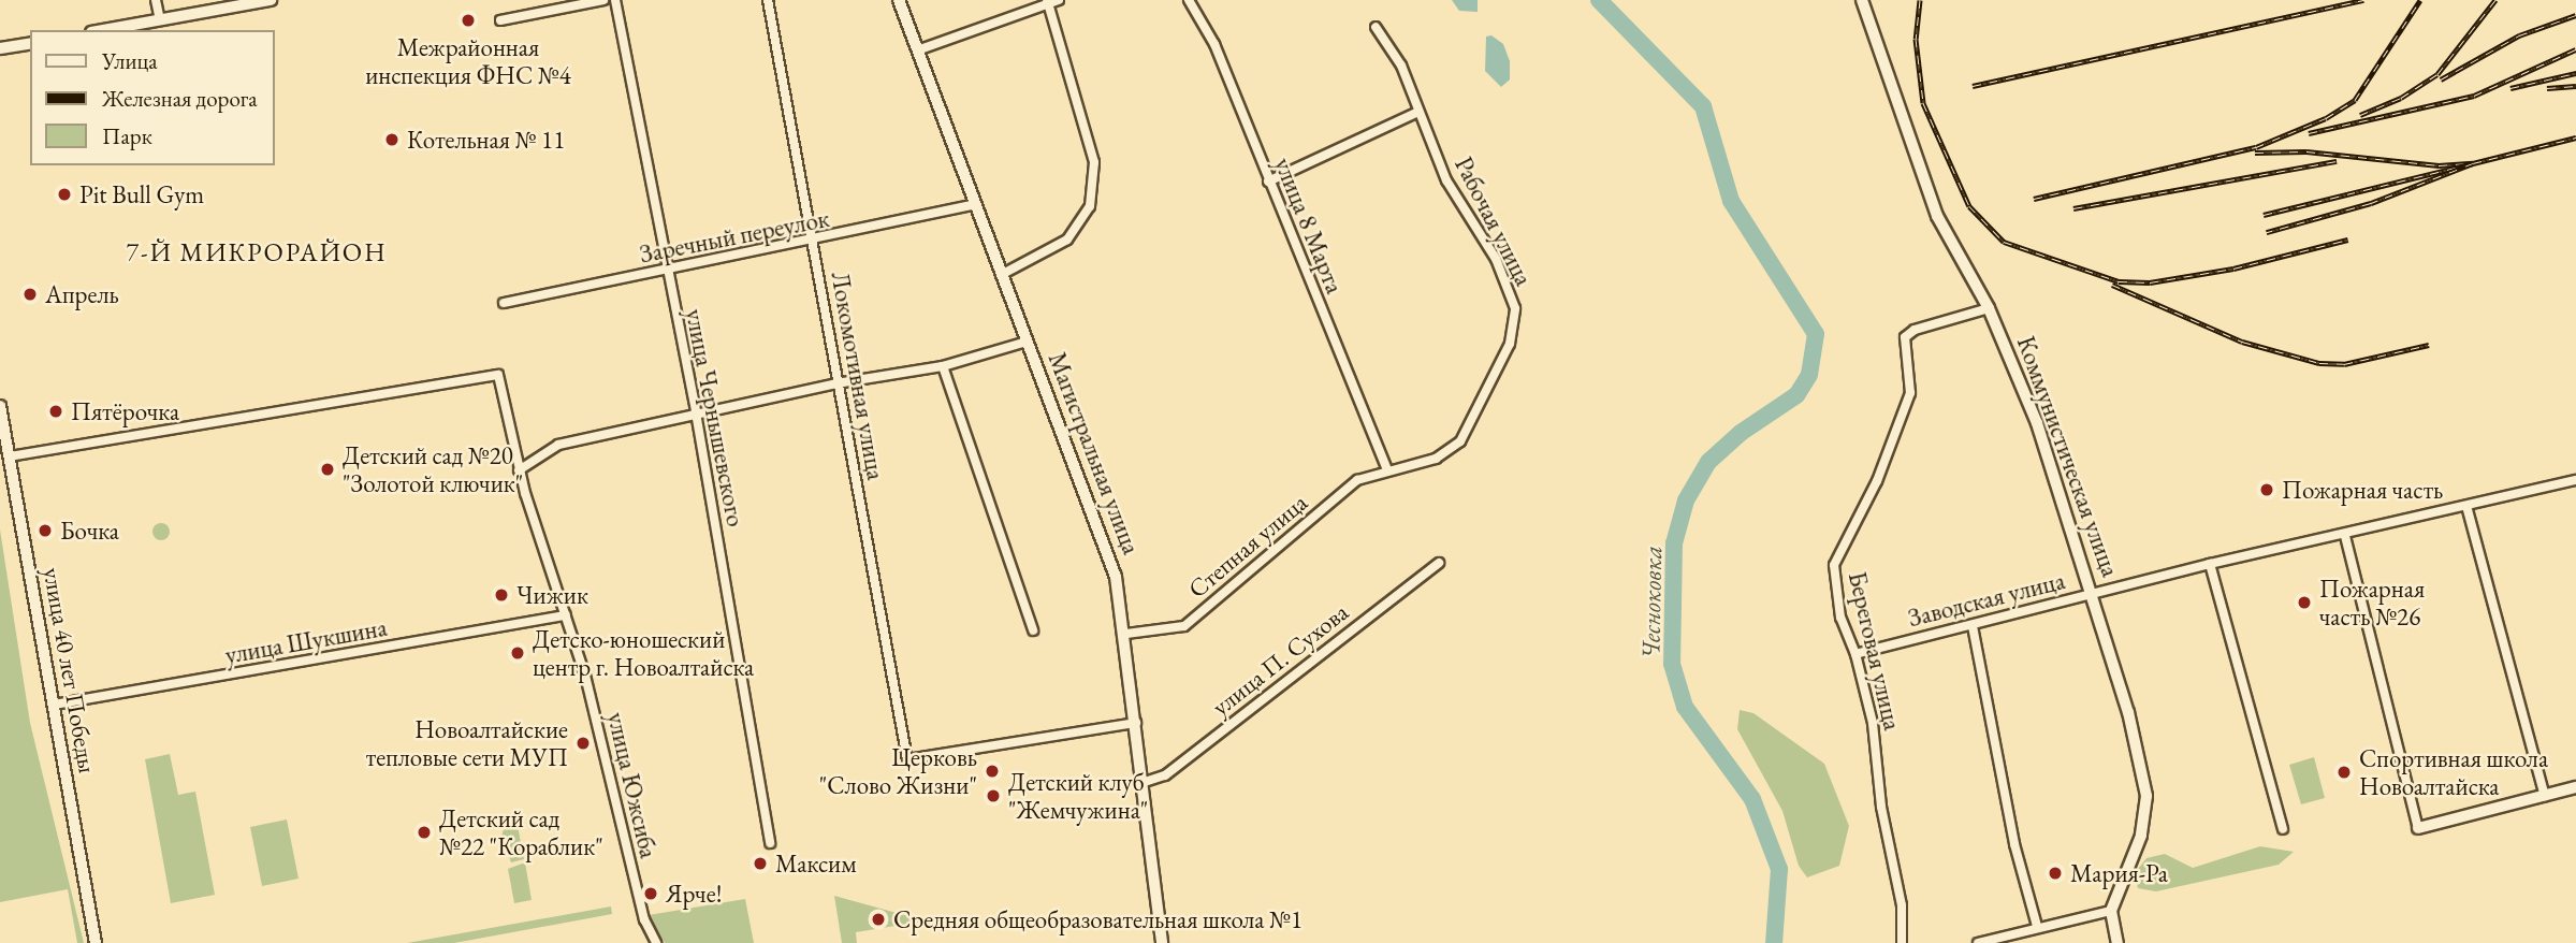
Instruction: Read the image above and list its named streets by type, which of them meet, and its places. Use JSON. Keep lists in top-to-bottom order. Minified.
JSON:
{"streets":{"street":["Рабочая улица","улица 8 Марта","Заречный переулок","Локомотивная улица","улица Чернышевского","Магистральная улица","Коммунистическая улица","Степная улица","Заводская улица","улица Шукшина","Береговая улица","улица П. Сухова","улица 40 лет Победы","улица Южсиба"]},"crossings":[["Рабочая улица","улица 8 Марта"],["Рабочая улица","Степная улица"],["улица 8 Марта","Степная улица"],["Заречный переулок","Локомотивная улица"],["Заречный переулок","улица Чернышевского"],["Заречный переулок","Магистральная улица"],["Локомотивная улица","Магистральная улица"],["Магистральная улица","Степная улица"],["Магистральная улица","улица П. Сухова"],["Коммунистическая улица","Заводская улица"],["Коммунистическая улица","Береговая улица"],["Заводская улица","Береговая улица"],["улица Шукшина","улица 40 лет Победы"],["улица Шукшина","улица Южсиба"],["улица 40 лет Победы","улица Южсиба"]],"districts":["7-Й МИКРОРАЙОН"],"water":["Чесноковка"],"places":["Межрайонная инспекция ФНС №4","Котельная № 11","Pit Bull Gym","Апрель","Пятёрочка","Детский сад №20 \"Золотой ключик\"","Пожарная часть","Бочка","Чижик","Пожарная часть №26","Детско-юношеский центр г. Новоалтайска","Новоалтайские тепловые сети МУП","Церковь \"Слово Жизни\"","Спортивная школа Новоалтайска","Детский клуб \"Жемчужина\"","Детский сад №22 \"Кораблик\"","Максим","Мария-Ра","Ярче!","Средняя общеобразовательная школа №1"],"legend":["Улица","Железная дорога","Парк"]}
